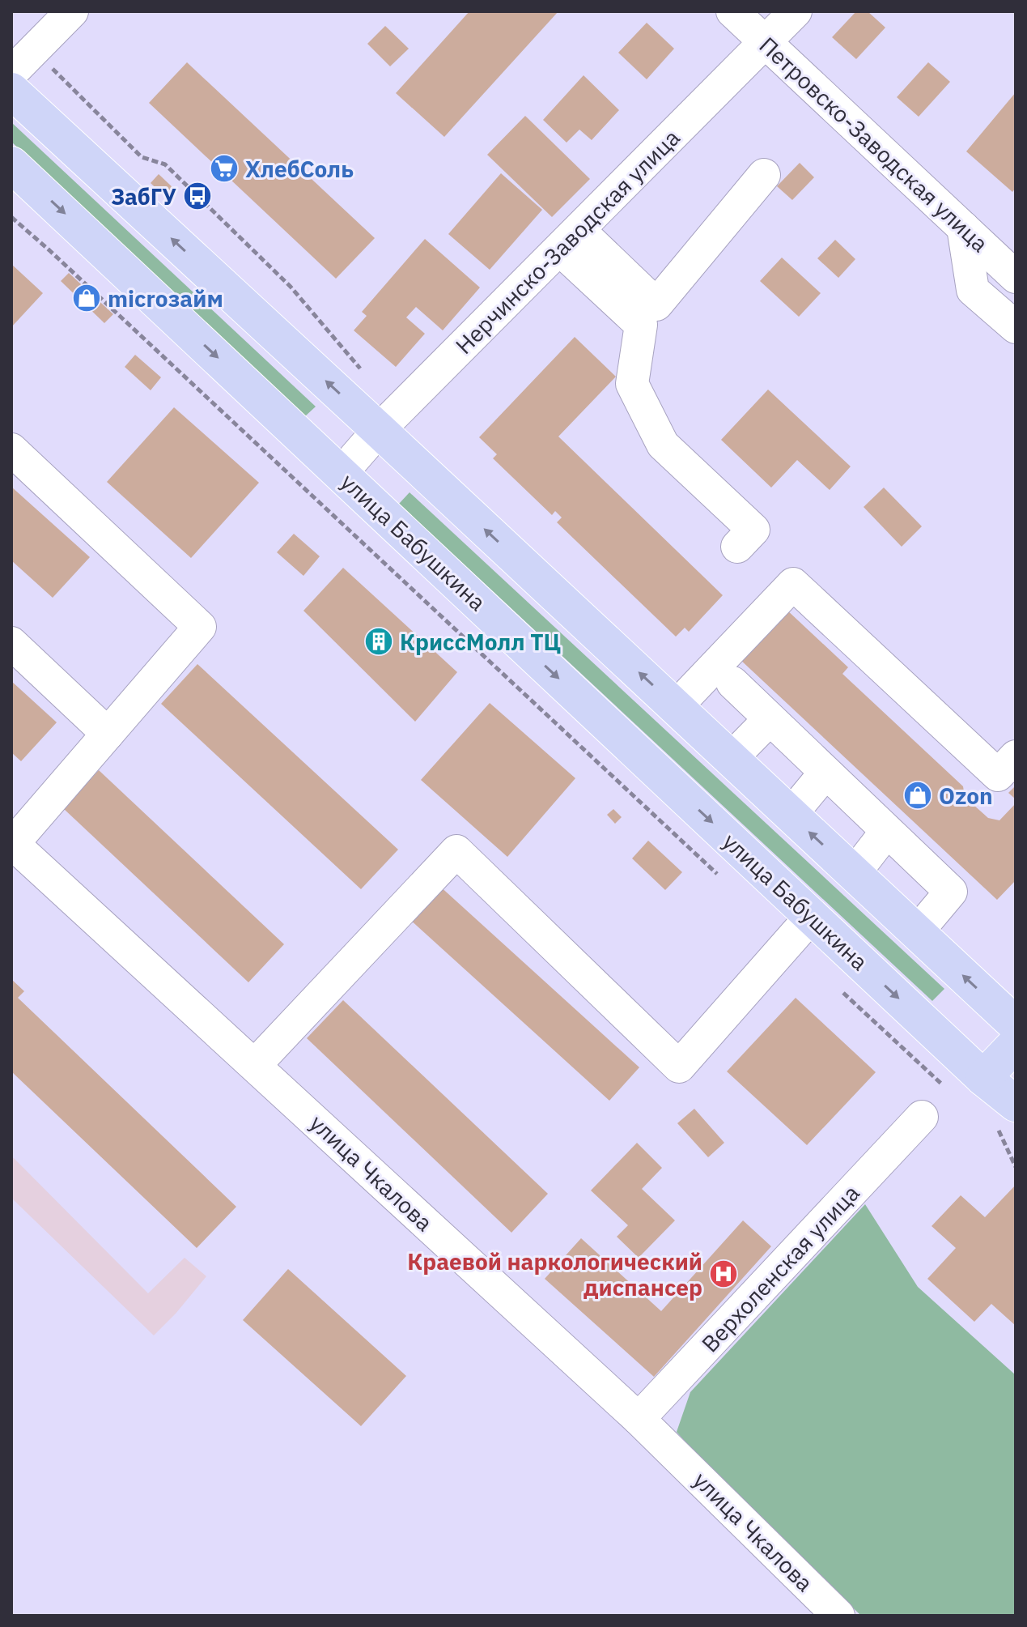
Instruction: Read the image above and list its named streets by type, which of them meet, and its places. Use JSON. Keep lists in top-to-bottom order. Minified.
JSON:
{"streets":{"main road":["улица Бабушкина"],"street":["Петровско-Заводская улица","Нерчинско-Заводская улица","улица Чкалова","Верхоленская улица"]},"crossings":[["Петровско-Заводская улица","Нерчинско-Заводская улица"],["Нерчинско-Заводская улица","улица Бабушкина"],["улица Чкалова","Верхоленская улица"]],"places":{"supermarket":["ХлебСоль"],"bus stop":["ЗабГУ"],"shop":["microзайм","Ozon"],"building":["КриссМолл ТЦ"],"hospital":["Краевой наркологический диспансер"]}}
